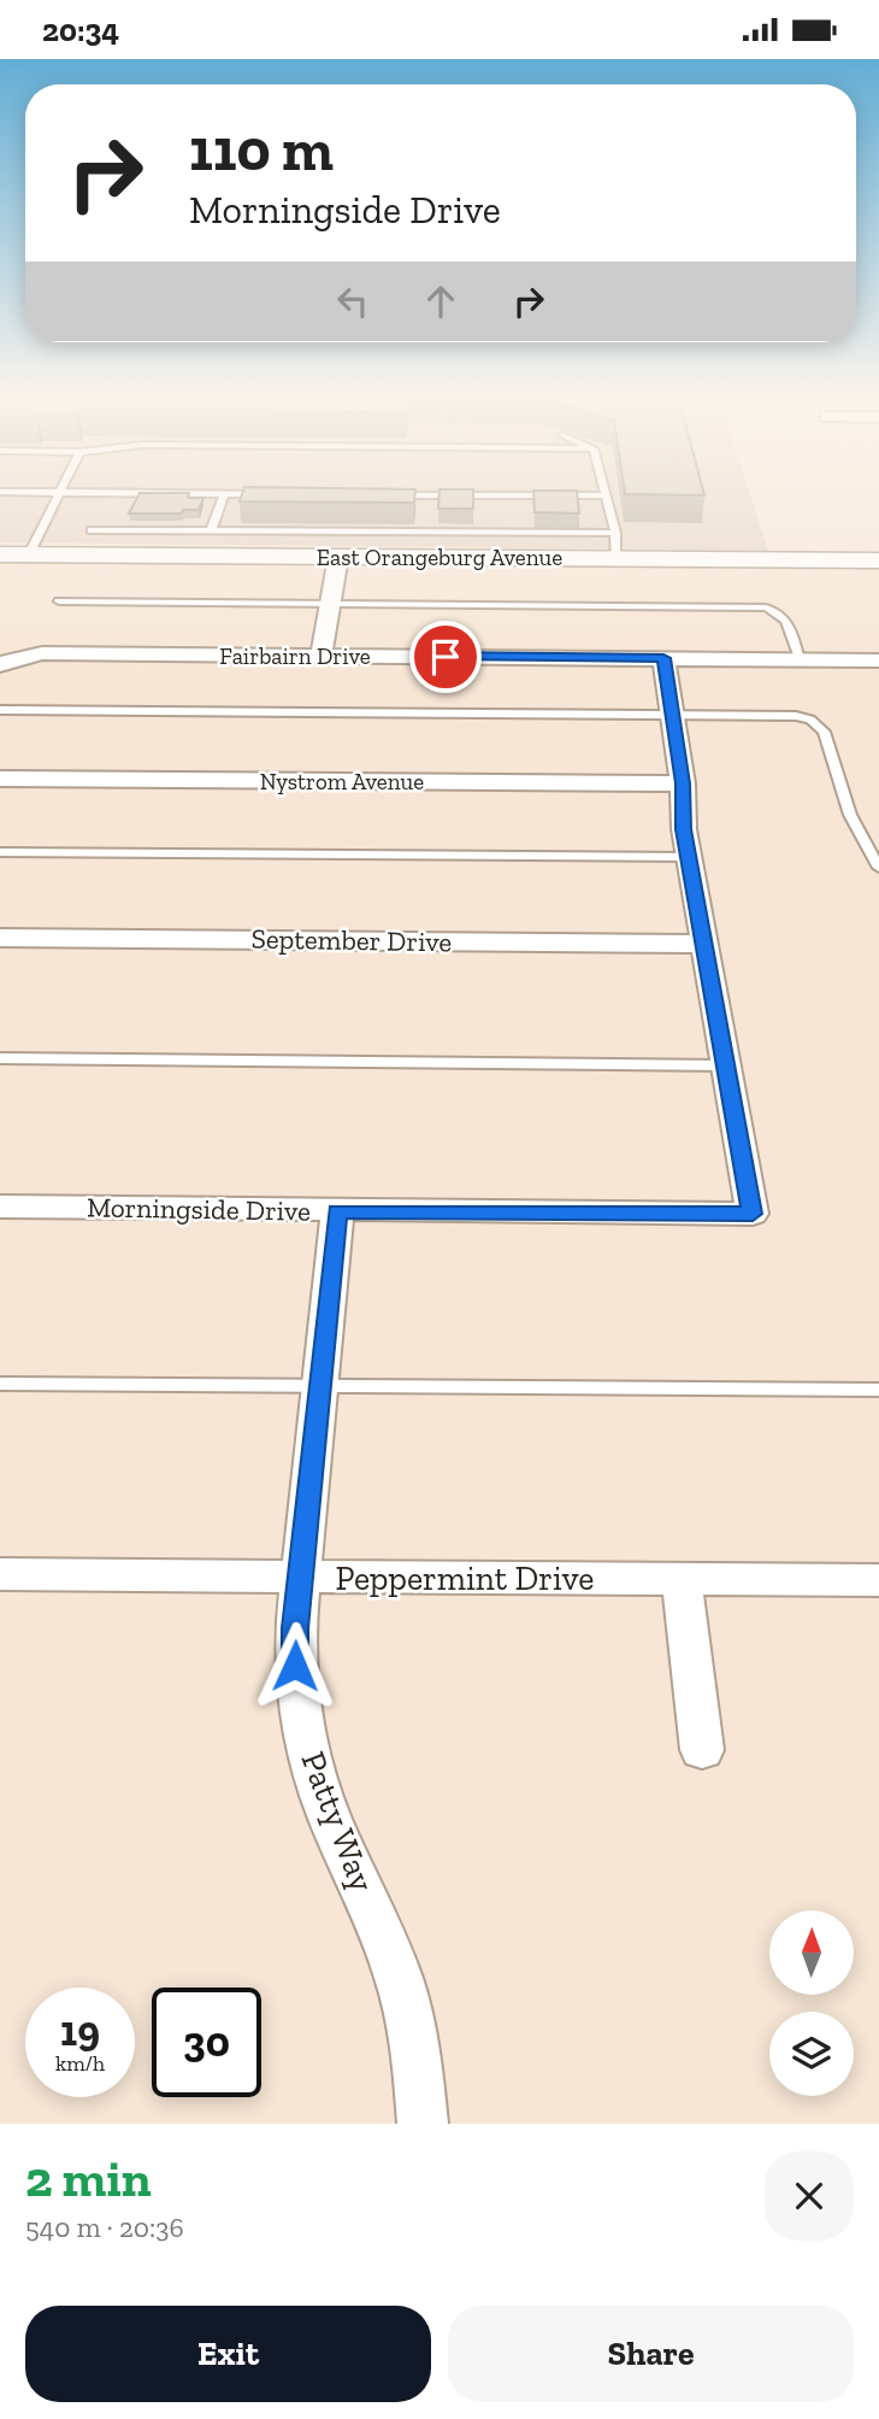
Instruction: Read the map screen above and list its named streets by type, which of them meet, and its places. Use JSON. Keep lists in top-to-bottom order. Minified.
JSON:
{"streets":{"street":["East Orangeburg Avenue","Fairbairn Drive","Nystrom Avenue","September Drive","Morningside Drive","Peppermint Drive","Patty Way"]},"crossings":[["Morningside Drive","Patty Way"],["Peppermint Drive","Patty Way"]],"north":"top","page":{"status":"20:34","turn":["110 m","Morningside Drive"],"speed":"19 km/h","limit":"30","heading":["2 min","540 m · 20:36"],"buttons":["Exit","Share"]}}
